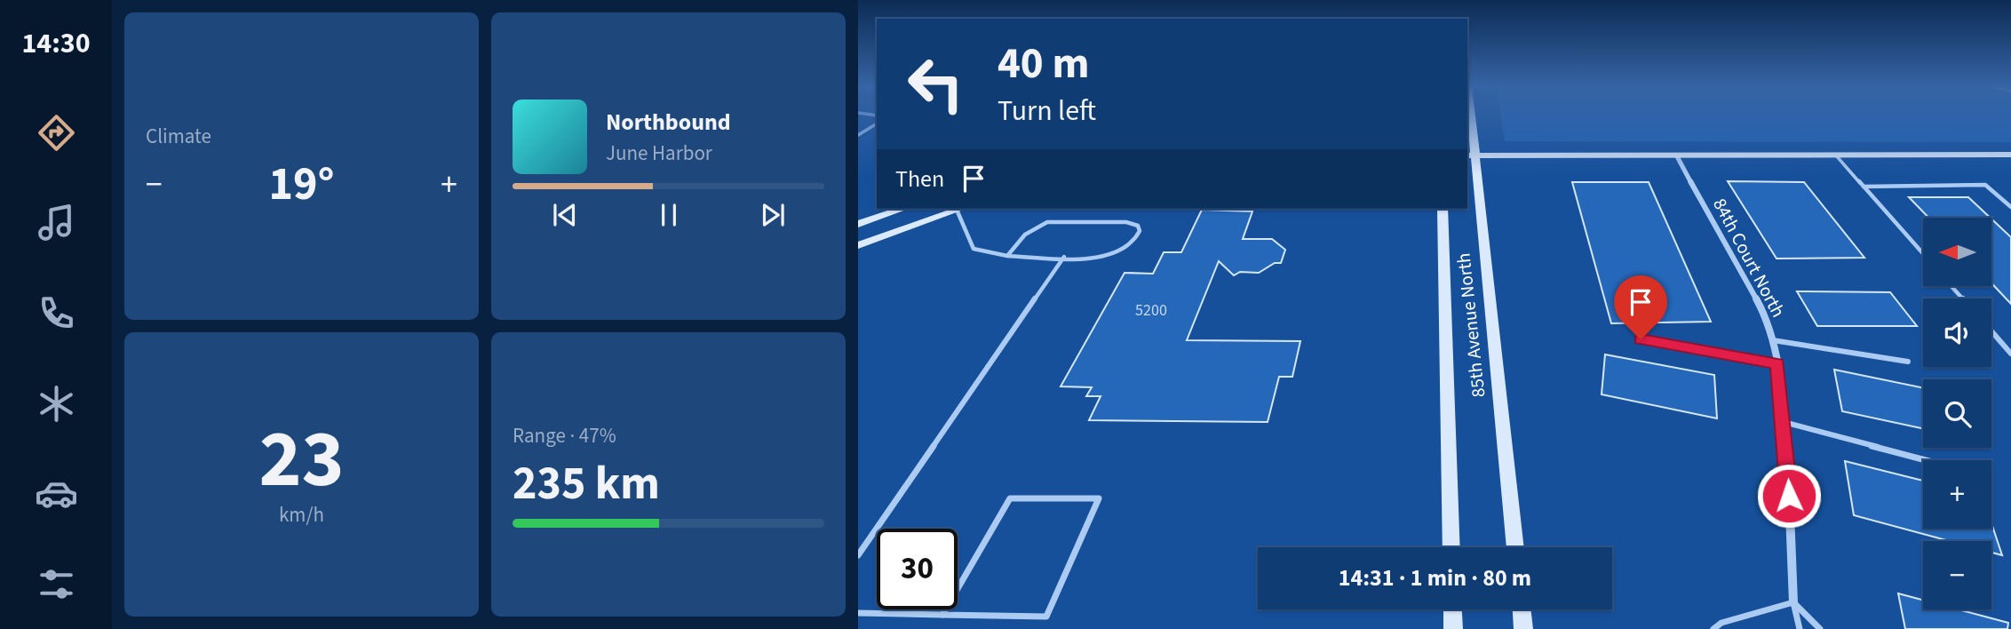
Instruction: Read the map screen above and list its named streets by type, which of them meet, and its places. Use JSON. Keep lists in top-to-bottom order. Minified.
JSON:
{"streets":{"main road":["85th Avenue North"],"street":["84th Court North"]},"house_numbers":["5200"],"north":"left","page":{"tabs":"14:30","tile":["Climate",["23","km/h"],["Range · 47%","235 km"]],"turn":["40 m","Turn left"],"song":["Northbound","June Harbor"],"then":"Then","heat":["−","19°","+"],"map_buttons":["+","−"],"limit":"30","trip":"14:31 · 1 min · 80 m"}}
